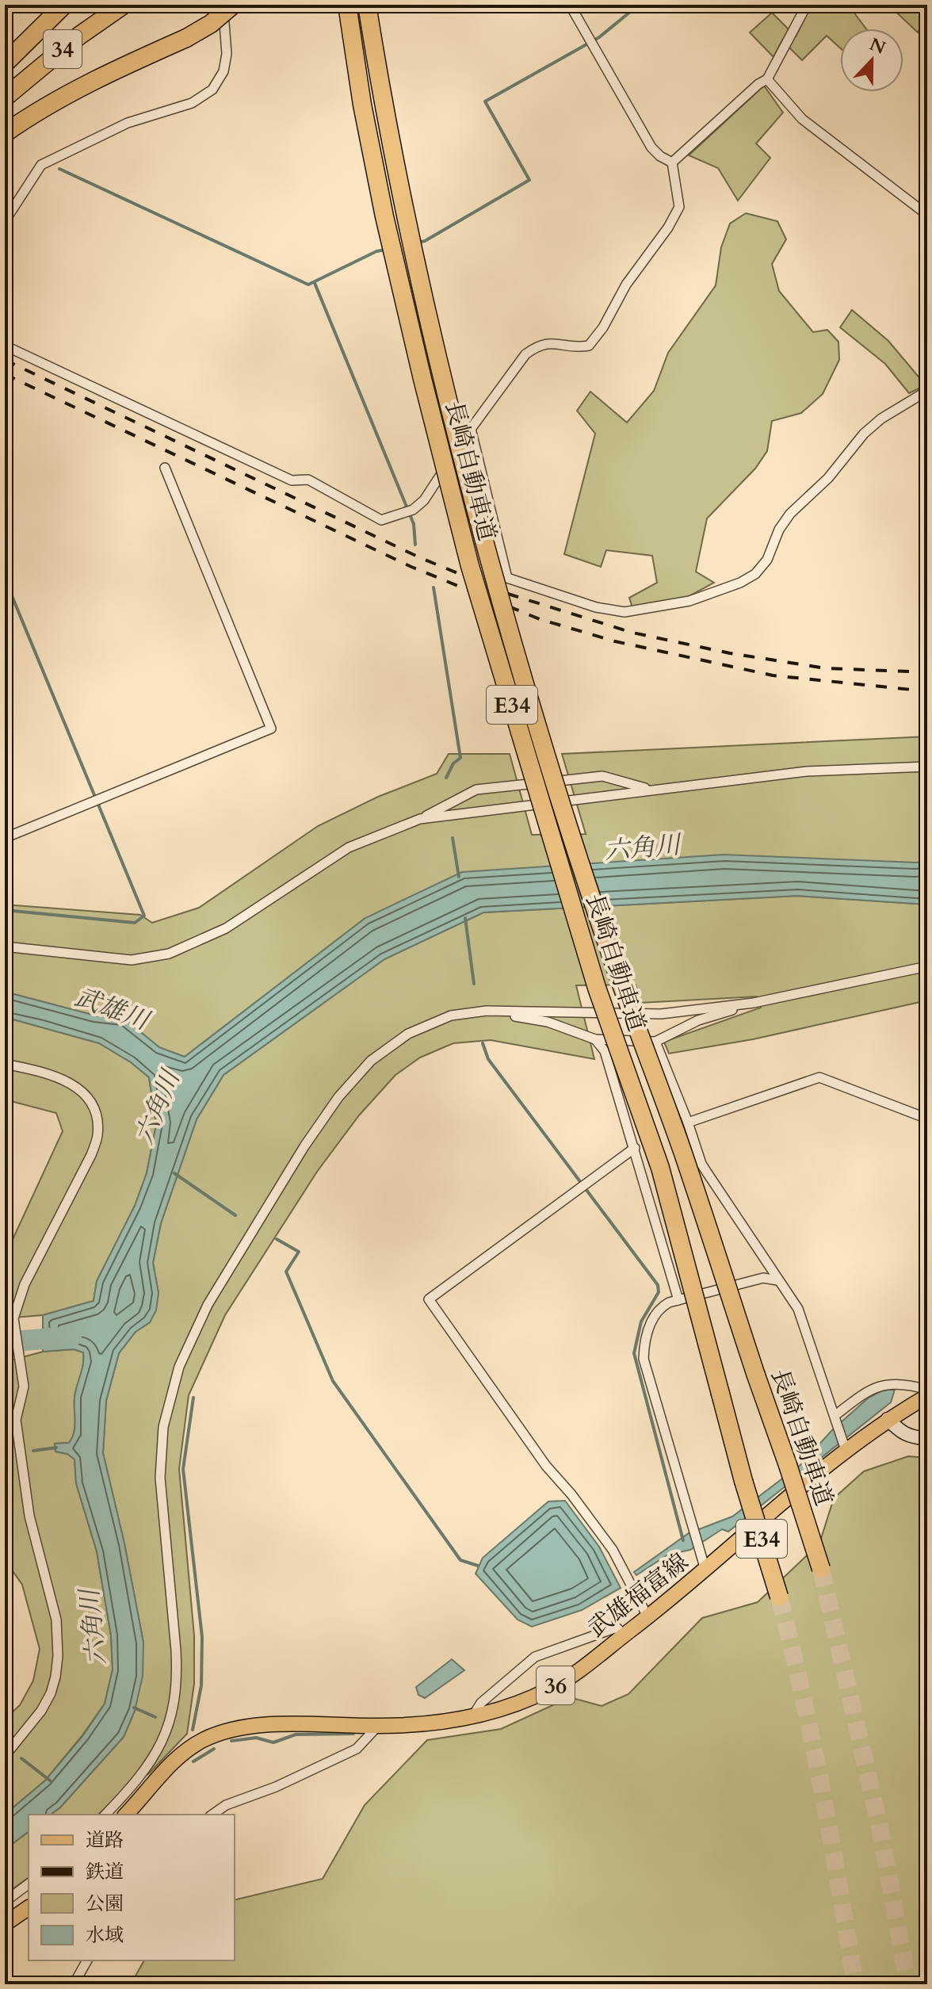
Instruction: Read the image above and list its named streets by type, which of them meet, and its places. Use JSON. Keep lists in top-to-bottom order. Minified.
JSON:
{"streets":{"highway":["34","長崎自動車道","E34"],"main road":["武雄福富線","36"]},"water":["六角川","武雄川"],"legend":["道路","鉄道","公園","水域"],"north":"top"}
